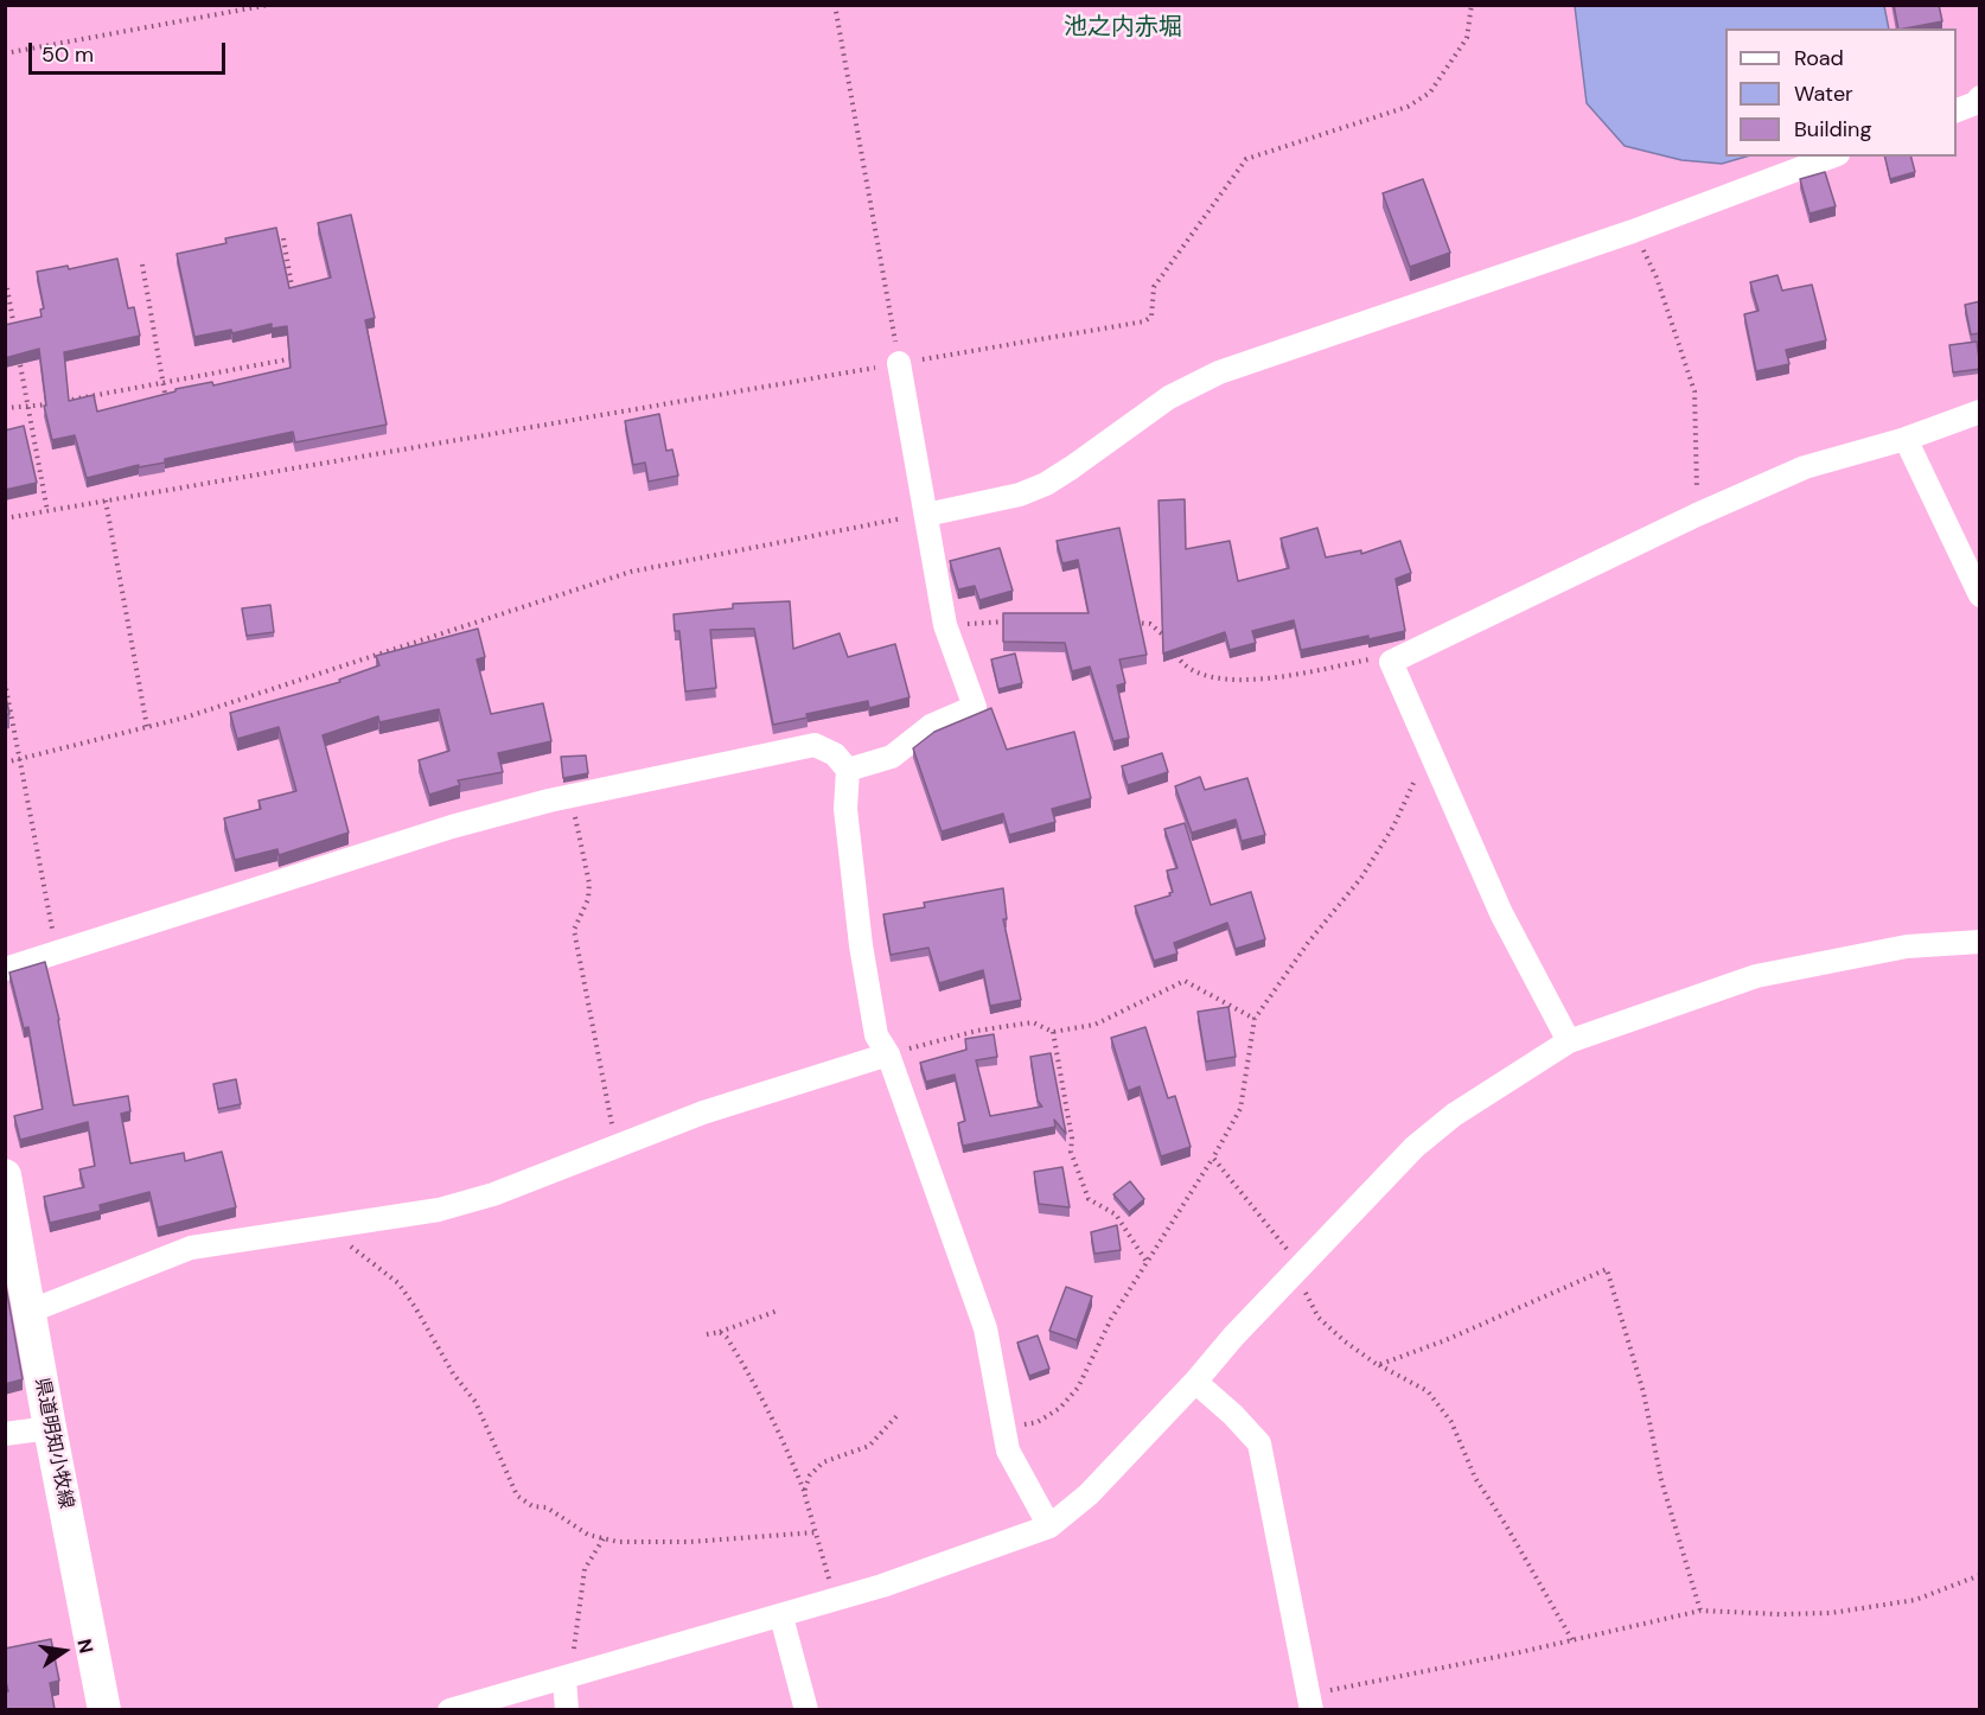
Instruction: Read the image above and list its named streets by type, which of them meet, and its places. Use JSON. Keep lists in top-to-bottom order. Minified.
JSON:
{"streets":{"main road":["県道明知小牧線"]},"districts":["池之内赤堀"],"legend":["Road","Water","Building"],"scale_bar":"50 m","north":"right"}
